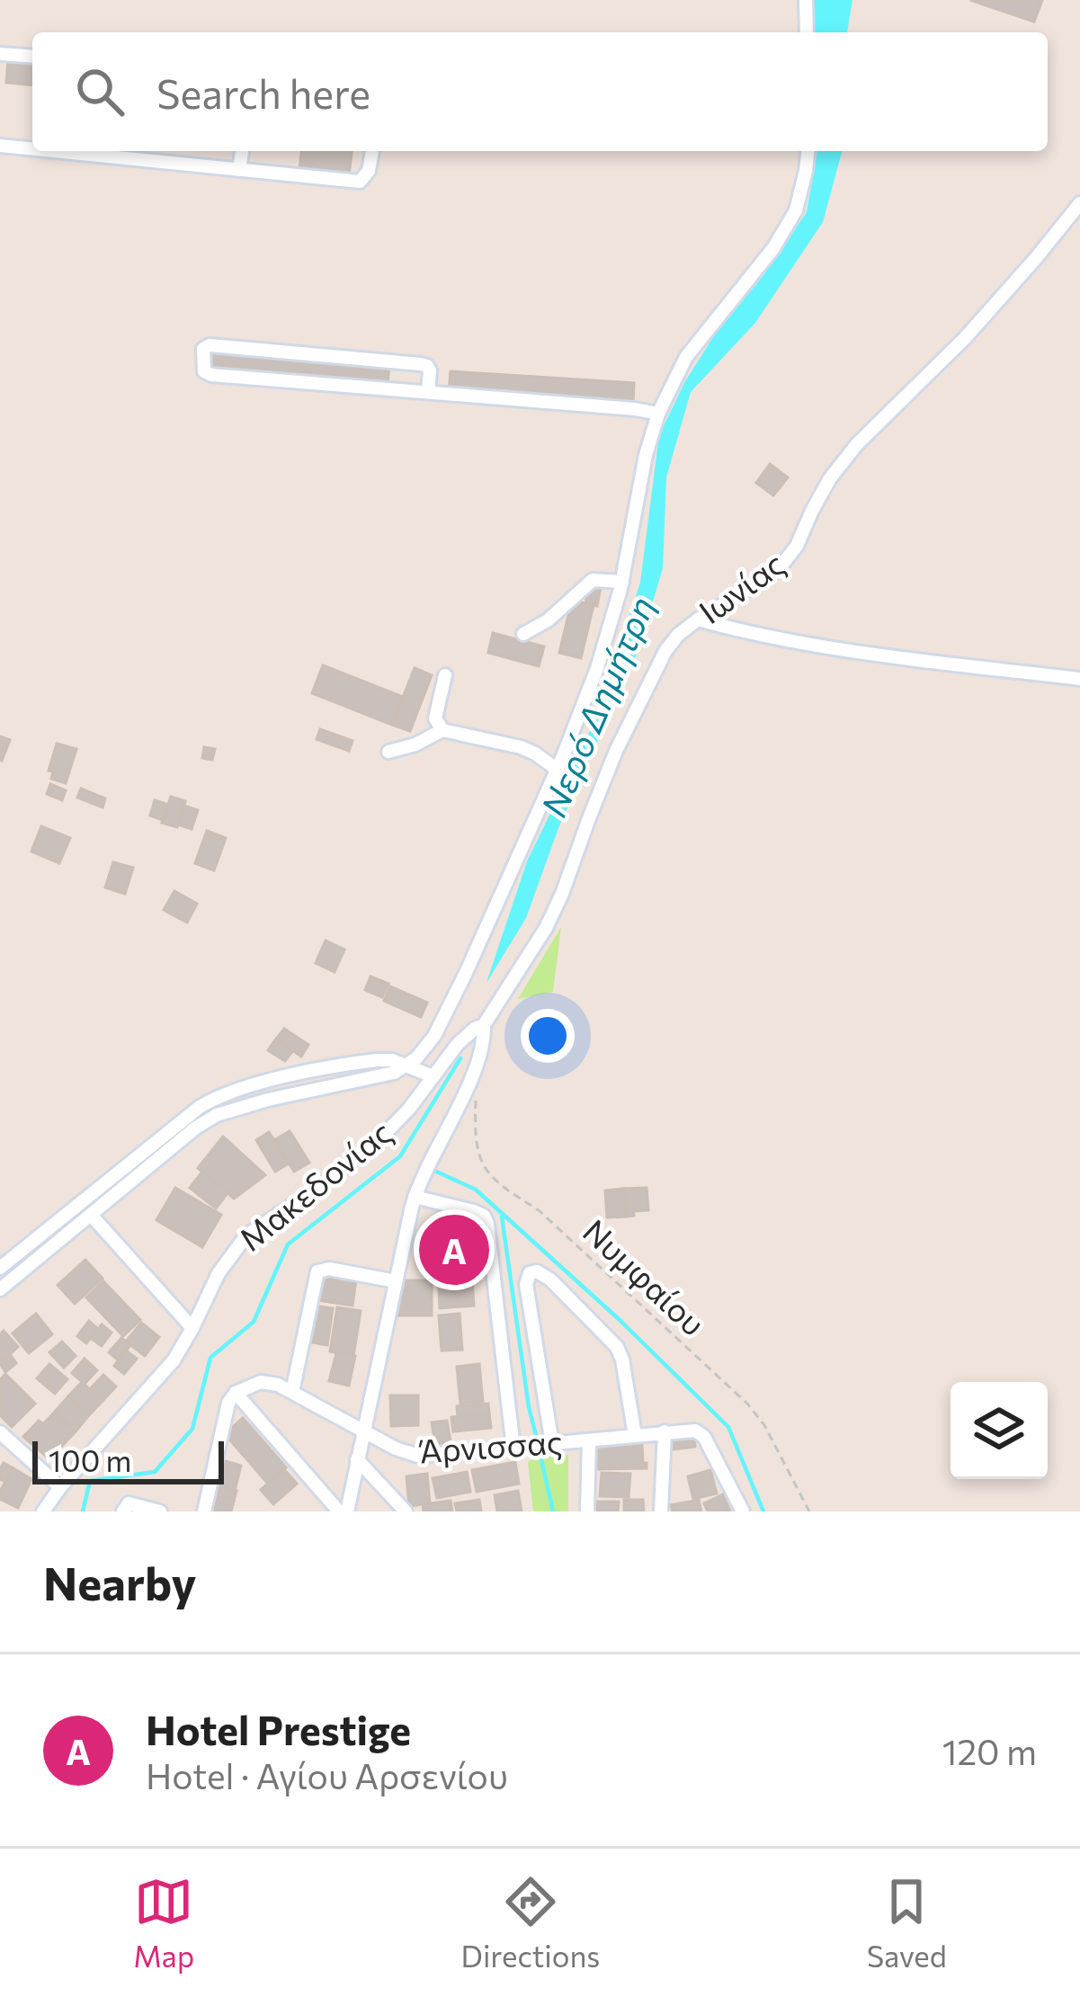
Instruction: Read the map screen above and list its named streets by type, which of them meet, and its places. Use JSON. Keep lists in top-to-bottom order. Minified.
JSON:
{"streets":{"street":["Ιωνίας","Μακεδονίας","Άρνισσας"],"path":["Νυμφαίου"]},"crossings":[["Ιωνίας","Μακεδονίας"]],"water":["Νερό Δημήτρη"],"scale_bar":"100 m","page":{"search":"Search here","pins":"A","scale":"100 m","heading":"Nearby","list":[{"mark":"A","name":"Hotel Prestige","note":"Hotel · Αγίου Αρσενίου","value":"120 m"}],"nav":["Map","Directions","Saved"]}}
